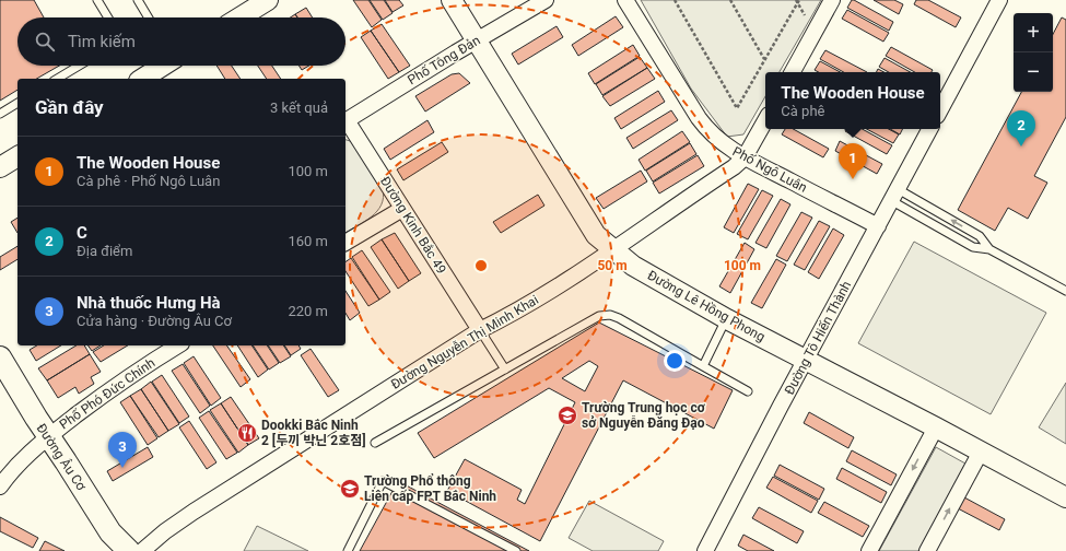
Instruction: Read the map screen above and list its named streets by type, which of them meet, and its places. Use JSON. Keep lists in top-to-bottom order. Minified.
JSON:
{"streets":{"main road":["Đường Âu Cơ"],"street":["Phố Tông Đản","Phố Ngô Luân","Đường Kinh Bắc 49","Đường Lê Hồng Phong","Đường Tô Hiến Thành","Đường Nguyễn Thị Minh Khai","Phố Phó Đức Chính"]},"crossings":[["Phố Tông Đản","Đường Kinh Bắc 49"],["Phố Tông Đản","Đường Lê Hồng Phong"],["Phố Ngô Luân","Đường Tô Hiến Thành"],["Phố Ngô Luân","Đường Nguyễn Thị Minh Khai"],["Đường Kinh Bắc 49","Đường Nguyễn Thị Minh Khai"],["Đường Lê Hồng Phong","Đường Tô Hiến Thành"],["Đường Lê Hồng Phong","Đường Nguyễn Thị Minh Khai"],["Phố Phó Đức Chính","Đường Âu Cơ"]],"places":{"school or university":["Trường Trung học cơ sở Nguyễn Đăng Đạo","Trường Phổ thông Liên cấp FPT Bắc Ninh"],"restaurant":["Dookki Bắc Ninh 2 [두끼 박닌 2호점]"]},"page":{"map_buttons":["+","−"],"search":"Tìm kiếm","popup":["The Wooden House","Cà phê"],"heading":["Gần đây","3 kết quả"],"pins":["2","1","3"],"list":[{"mark":"1","name":"The Wooden House","note":"Cà phê · Phố Ngô Luân","value":"100 m"},{"mark":"2","name":"C","note":"Địa điểm","value":"160 m"},{"mark":"3","name":"Nhà thuốc Hưng Hà","note":"Cửa hàng · Đường Âu Cơ","value":"220 m"}]},"rings":["50 m","100 m"]}
